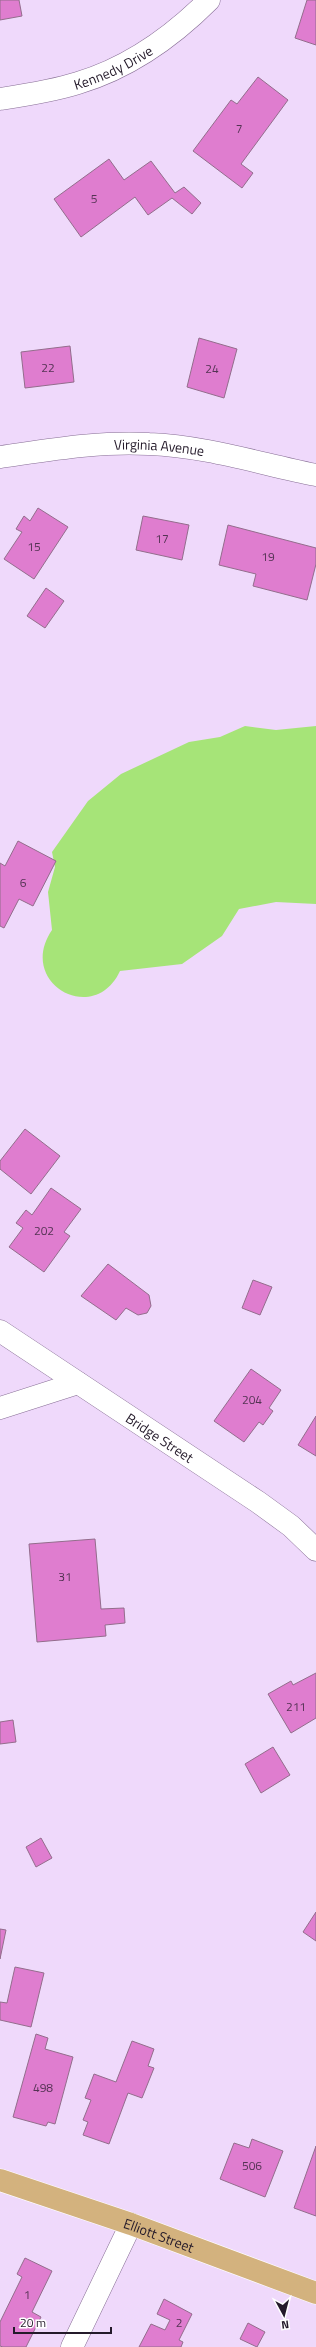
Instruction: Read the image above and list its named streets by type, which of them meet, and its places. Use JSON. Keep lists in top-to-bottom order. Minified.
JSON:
{"streets":{"main road":["Elliott Street"],"street":["Kennedy Drive","Virginia Avenue","Bridge Street"]},"house_numbers":["7","5","22","24","17","15","19","6","202","204","31","211","498","506","1","2"],"scale_bar":"20 m","north":"bottom"}
